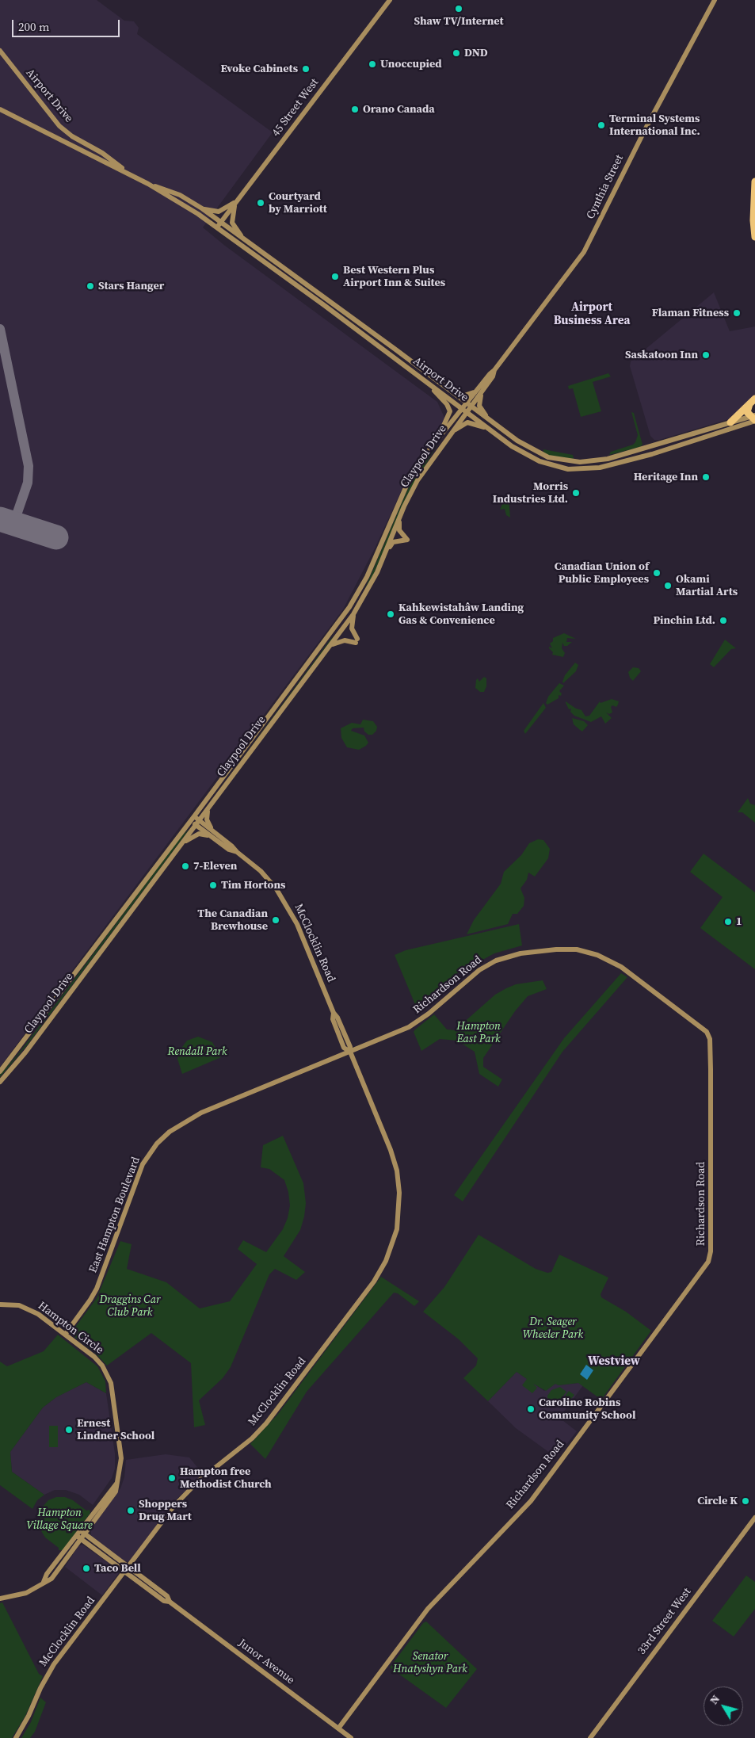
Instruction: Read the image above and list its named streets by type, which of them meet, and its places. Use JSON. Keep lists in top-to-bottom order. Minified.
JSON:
{"streets":{"main road":["Airport Drive","45 Street West","Cynthia Street","Claypool Drive","McClocklin Road","Richardson Road","East Hampton Boulevard","Hampton Circle","33rd Street West","Junor Avenue"]},"crossings":[["Airport Drive","45 Street West"],["Airport Drive","Cynthia Street"],["Airport Drive","Claypool Drive"],["Cynthia Street","Claypool Drive"],["Claypool Drive","McClocklin Road"],["McClocklin Road","Richardson Road"],["McClocklin Road","East Hampton Boulevard"],["McClocklin Road","Junor Avenue"],["Richardson Road","East Hampton Boulevard"],["Richardson Road","Junor Avenue"],["East Hampton Boulevard","Hampton Circle"],["Hampton Circle","Junor Avenue"]],"districts":["Airport Business Area","Westview"],"parks":["Hampton East Park","Rendall Park","Draggins Car Club Park","Dr. Seager Wheeler Park","Hampton Village Square","Senator Hnatyshyn Park"],"places":["Shaw TV/Internet","DND","Unoccupied","Evoke Cabinets","Orano Canada","Terminal Systems International Inc.","Courtyard by Marriott","Best Western Plus Airport Inn & Suites","Stars Hanger","Flaman Fitness","Saskatoon Inn","Heritage Inn","Morris Industries Ltd.","Canadian Union of Public Employees","Okami Martial Arts","Kahkewistahâw Landing Gas & Convenience","Pinchin Ltd.","7-Eleven","Tim Hortons","The Canadian Brewhouse","1","Caroline Robins Community School","Ernest Lindner School","Hampton free Methodist Church","Circle K","Shoppers Drug Mart","Taco Bell"],"scale_bar":"200 m","north":"top left"}
